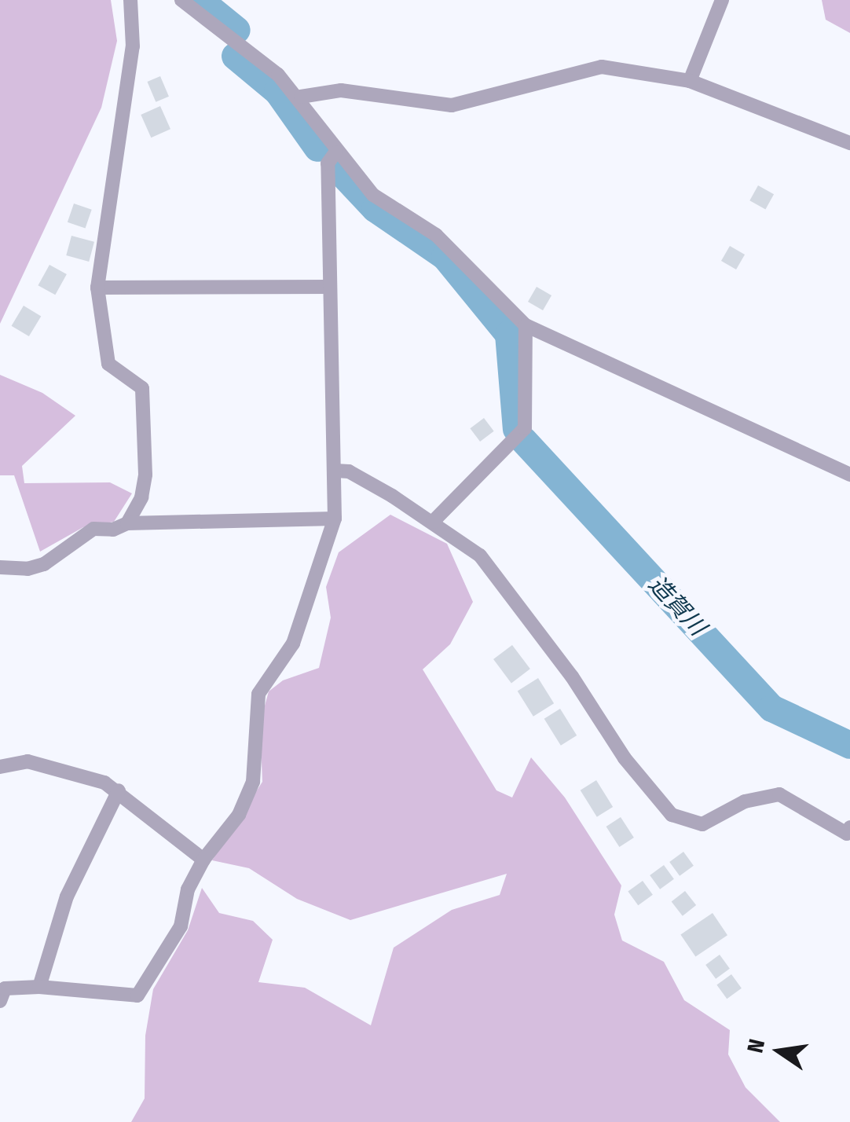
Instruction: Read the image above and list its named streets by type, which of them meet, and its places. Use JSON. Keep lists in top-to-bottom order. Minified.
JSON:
{"water":["造賀川"],"north":"left"}
